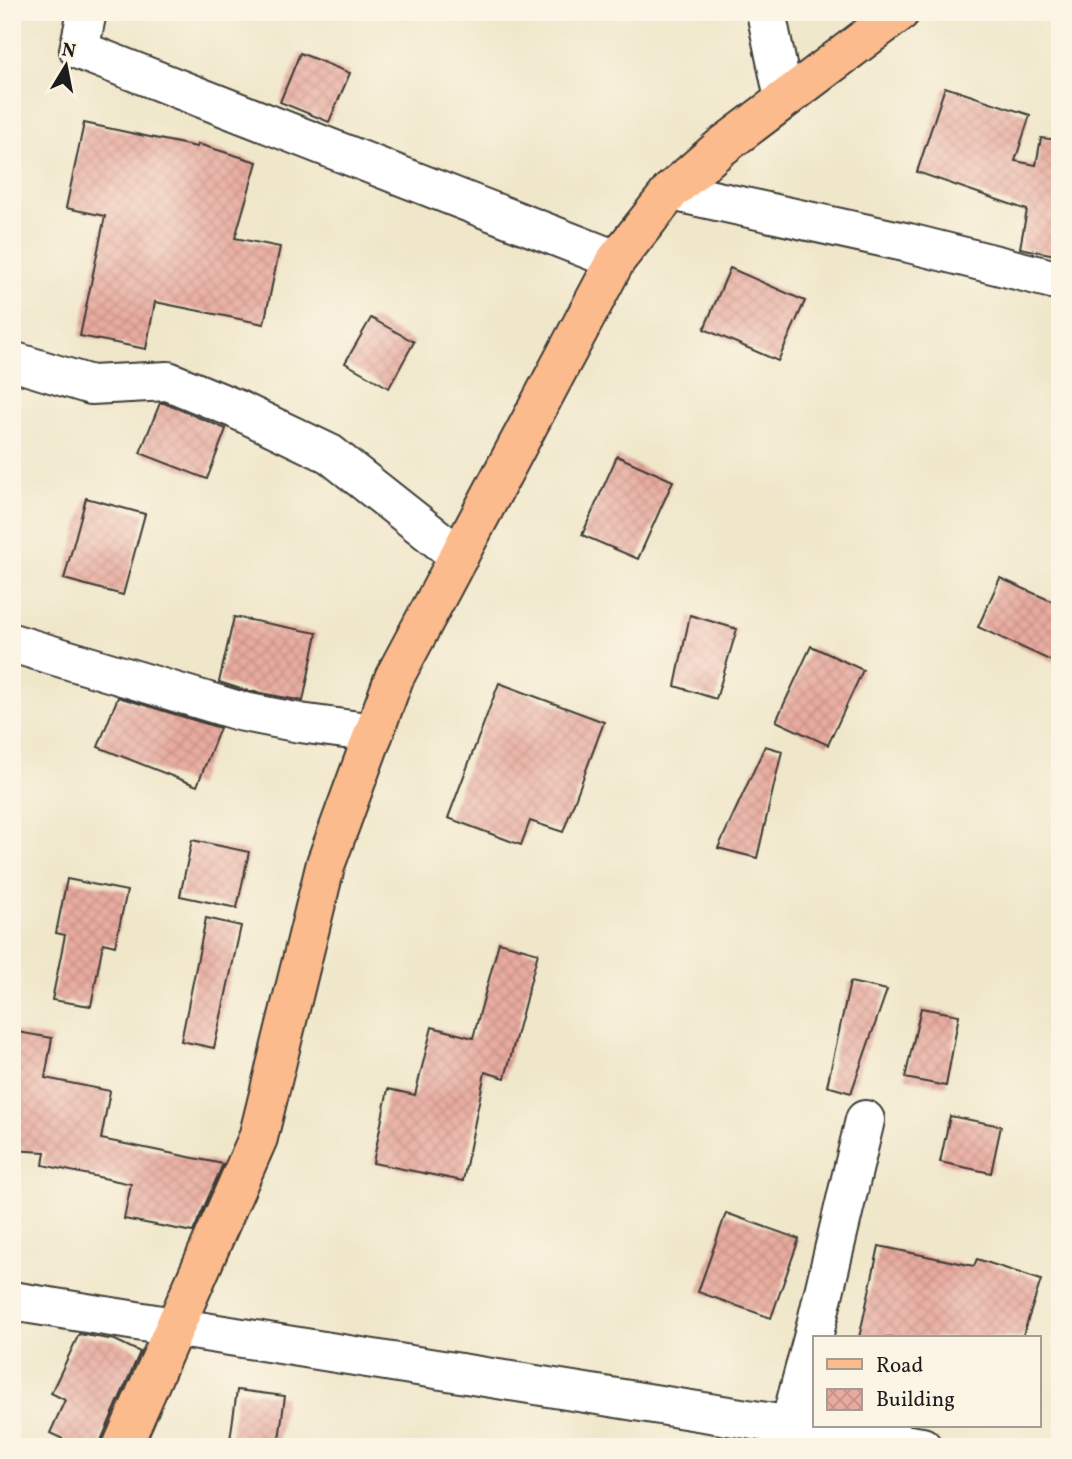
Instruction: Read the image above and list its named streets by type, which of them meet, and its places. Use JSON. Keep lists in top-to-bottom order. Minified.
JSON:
{"legend":["Road","Building"],"north":"top"}
